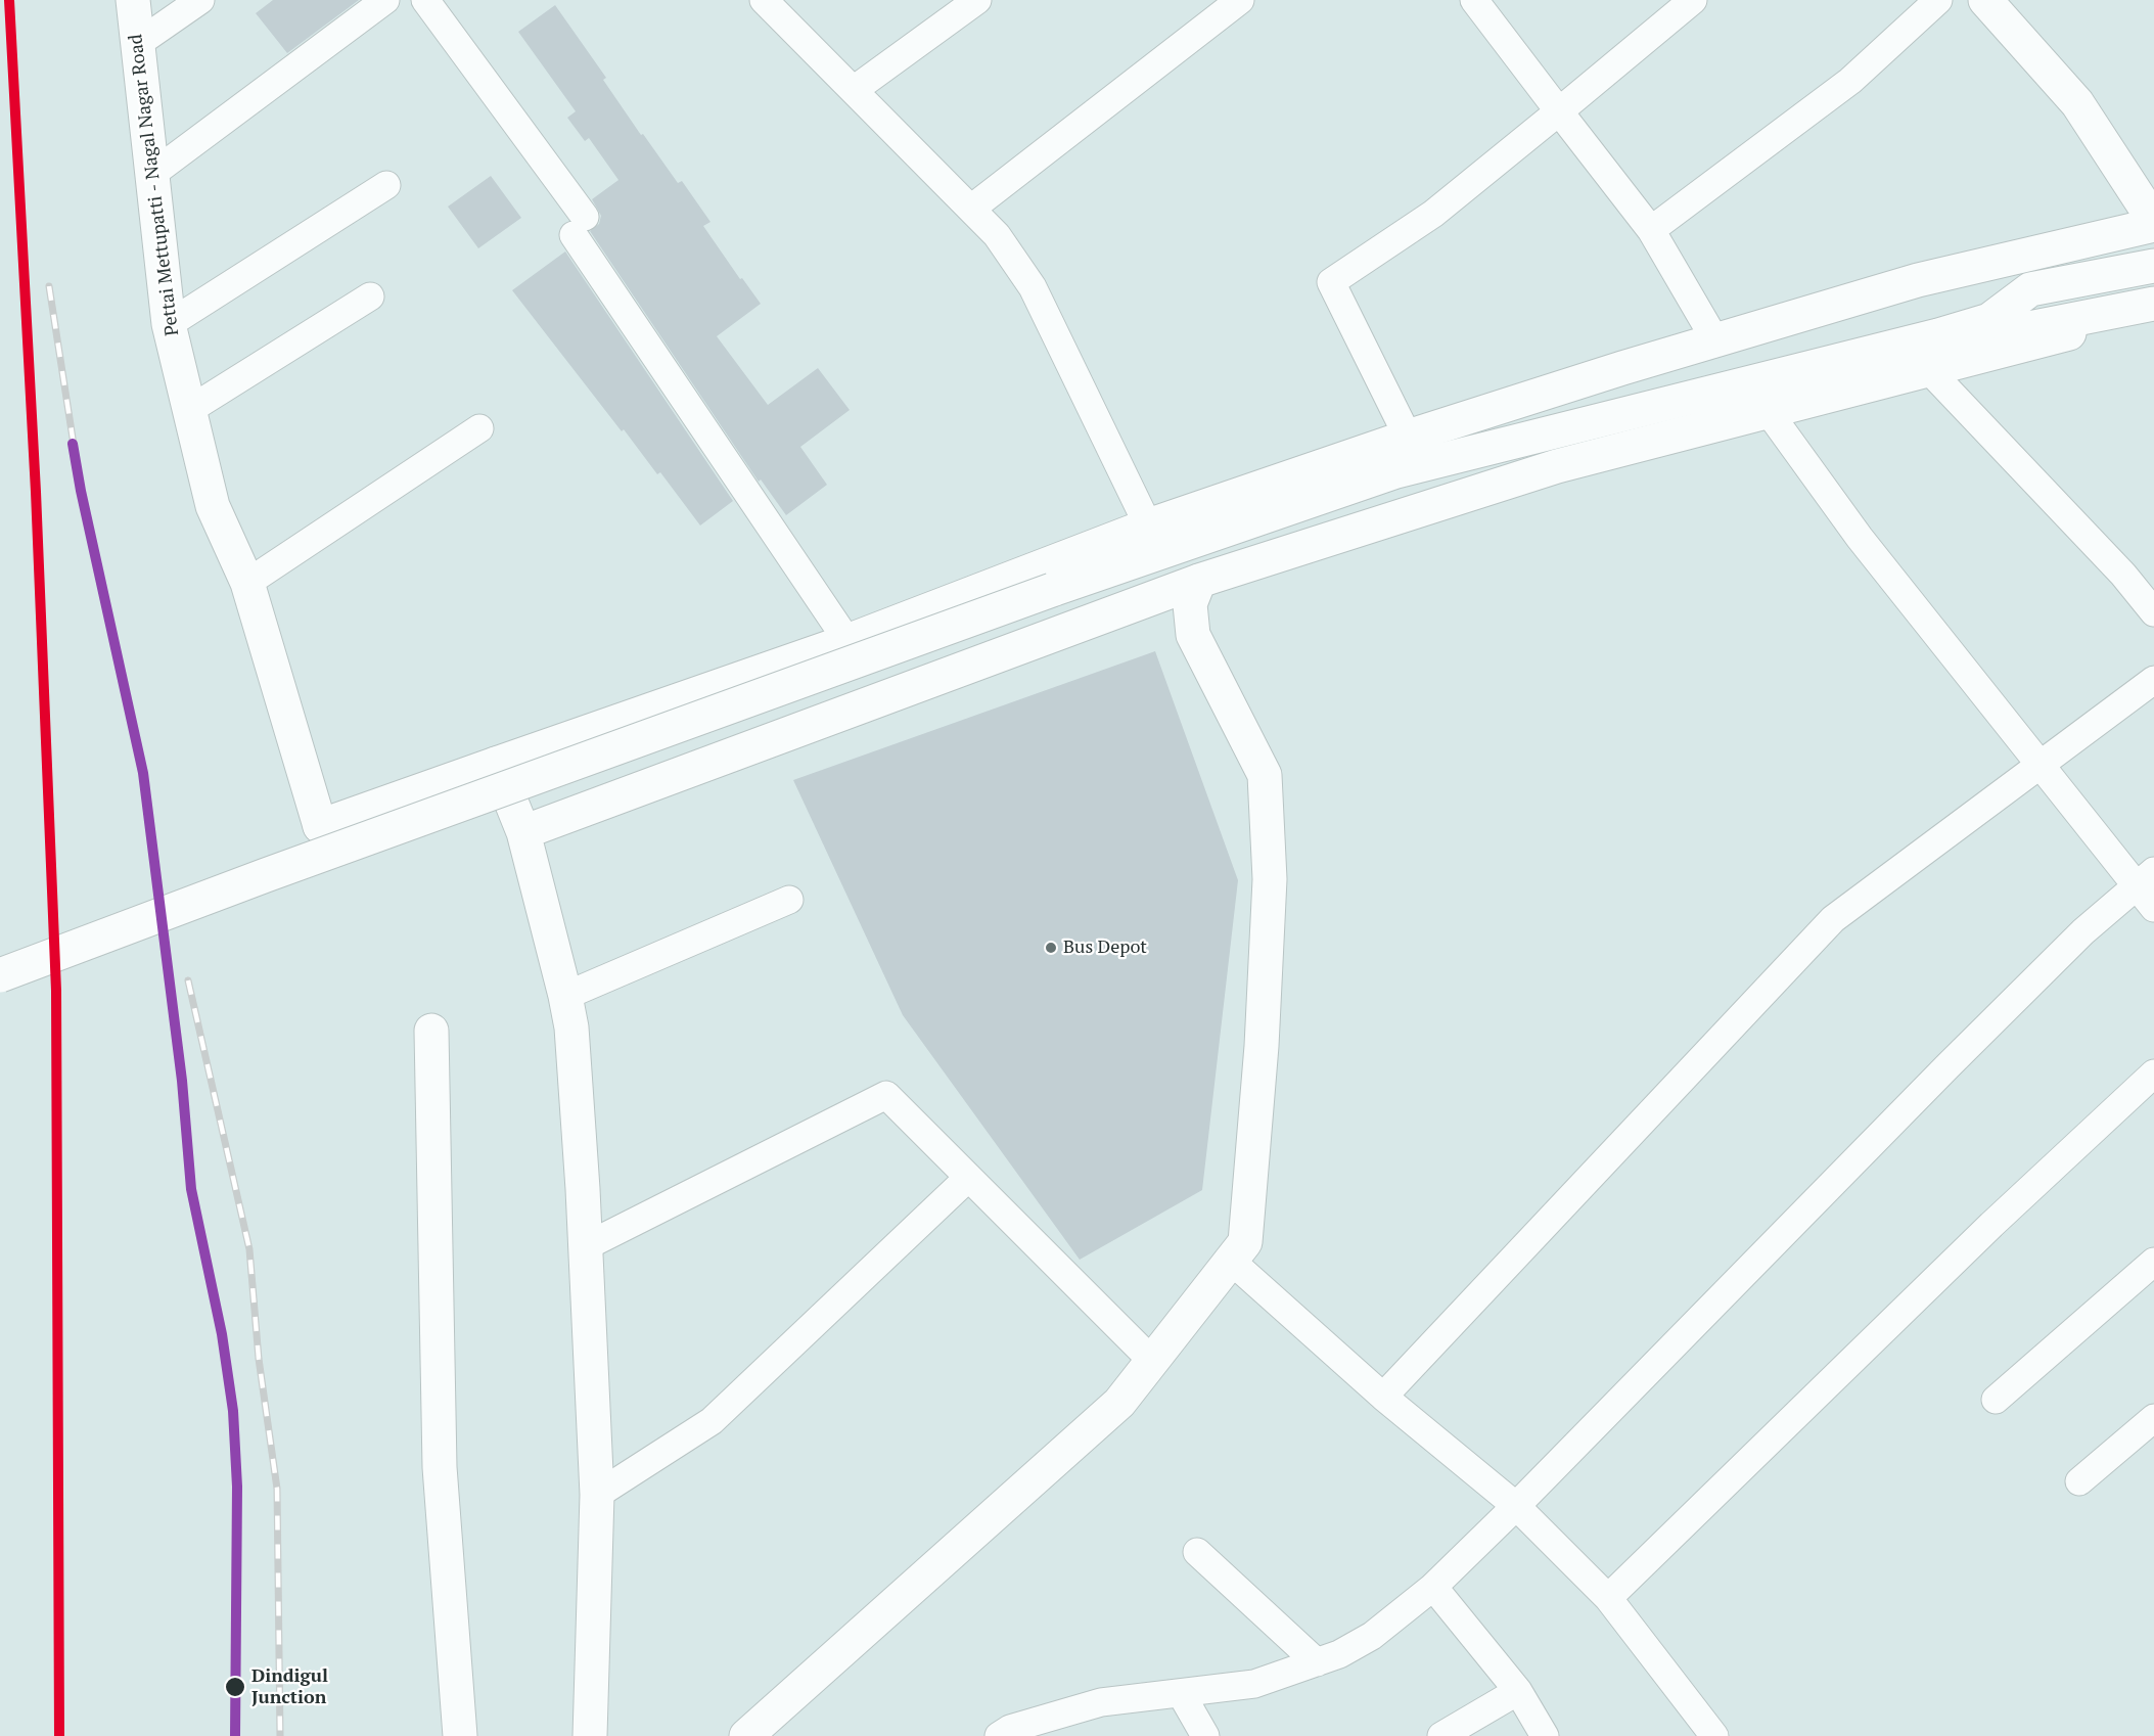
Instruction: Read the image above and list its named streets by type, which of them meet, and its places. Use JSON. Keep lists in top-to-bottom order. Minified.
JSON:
{"streets":{"main road":["Pettai Mettupatti - Nagal Nagar Road"]},"places":["Bus Depot","Dindigul Junction"]}
